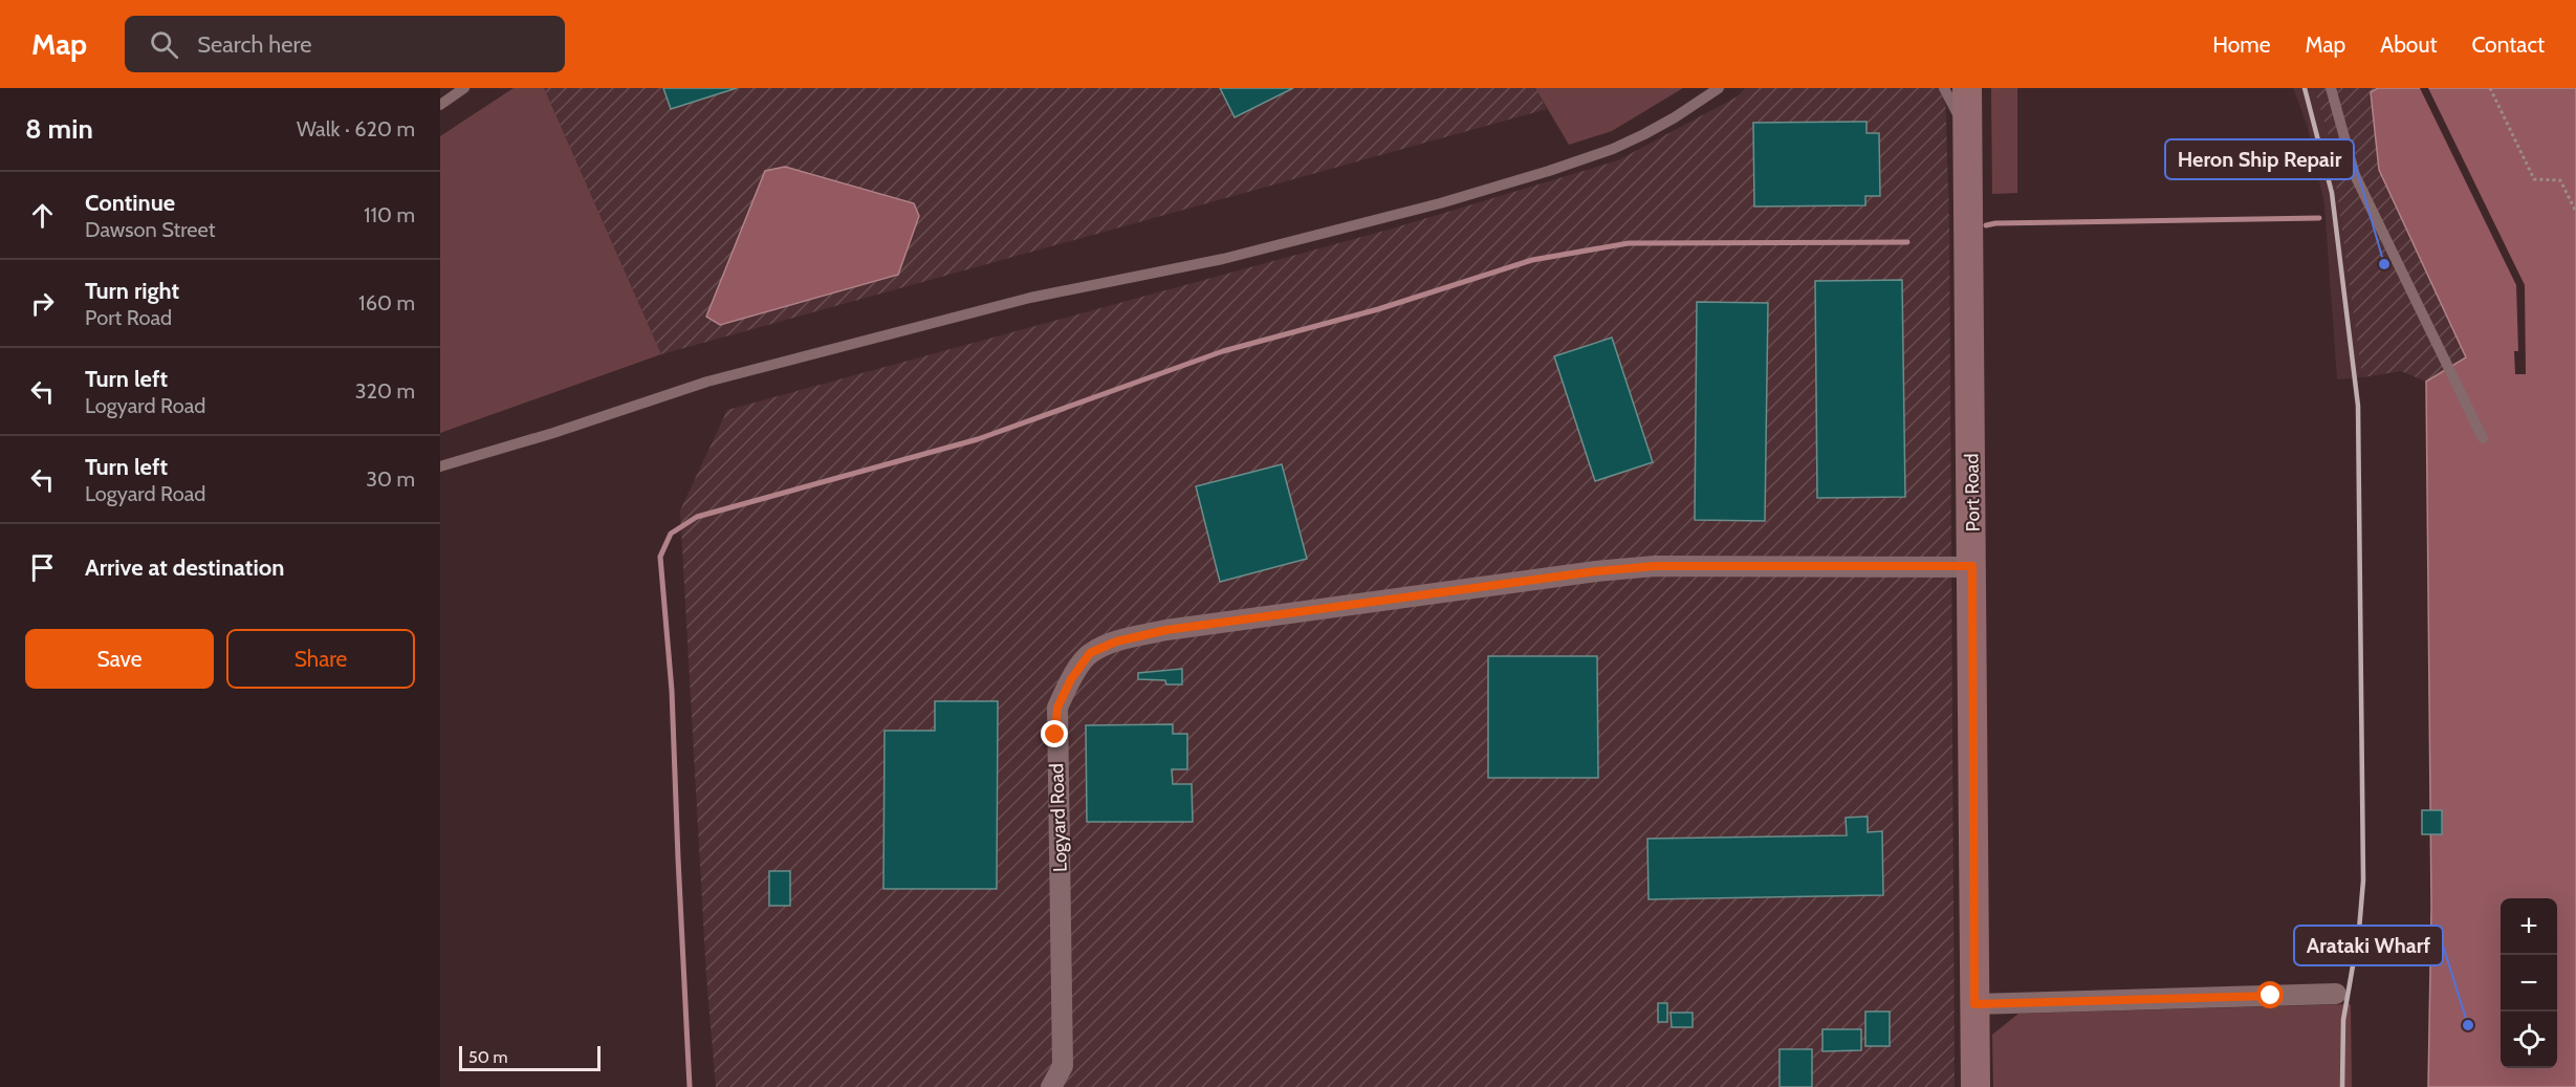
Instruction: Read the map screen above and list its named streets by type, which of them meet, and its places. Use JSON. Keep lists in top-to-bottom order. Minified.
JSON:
{"streets":{"main road":["Port Road"],"street":["Logyard Road"]},"crossings":[["Port Road","Logyard Road"]],"places":["Heron Ship Repair","Arataki Wharf"],"scale_bar":"50 m","page":{"header":"Map","search":"Search here","nav":["Home","Map","About","Contact"],"heading":["8 min","Walk · 620 m"],"list":[["Continue","Dawson Street","110 m"],["Turn right","Port Road","160 m"],["Turn left","Logyard Road","320 m"],["Turn left","Logyard Road","30 m"],"Arrive at destination"],"buttons":["Save","Share"],"map_buttons":["+","−"],"scale":"50 m"}}
